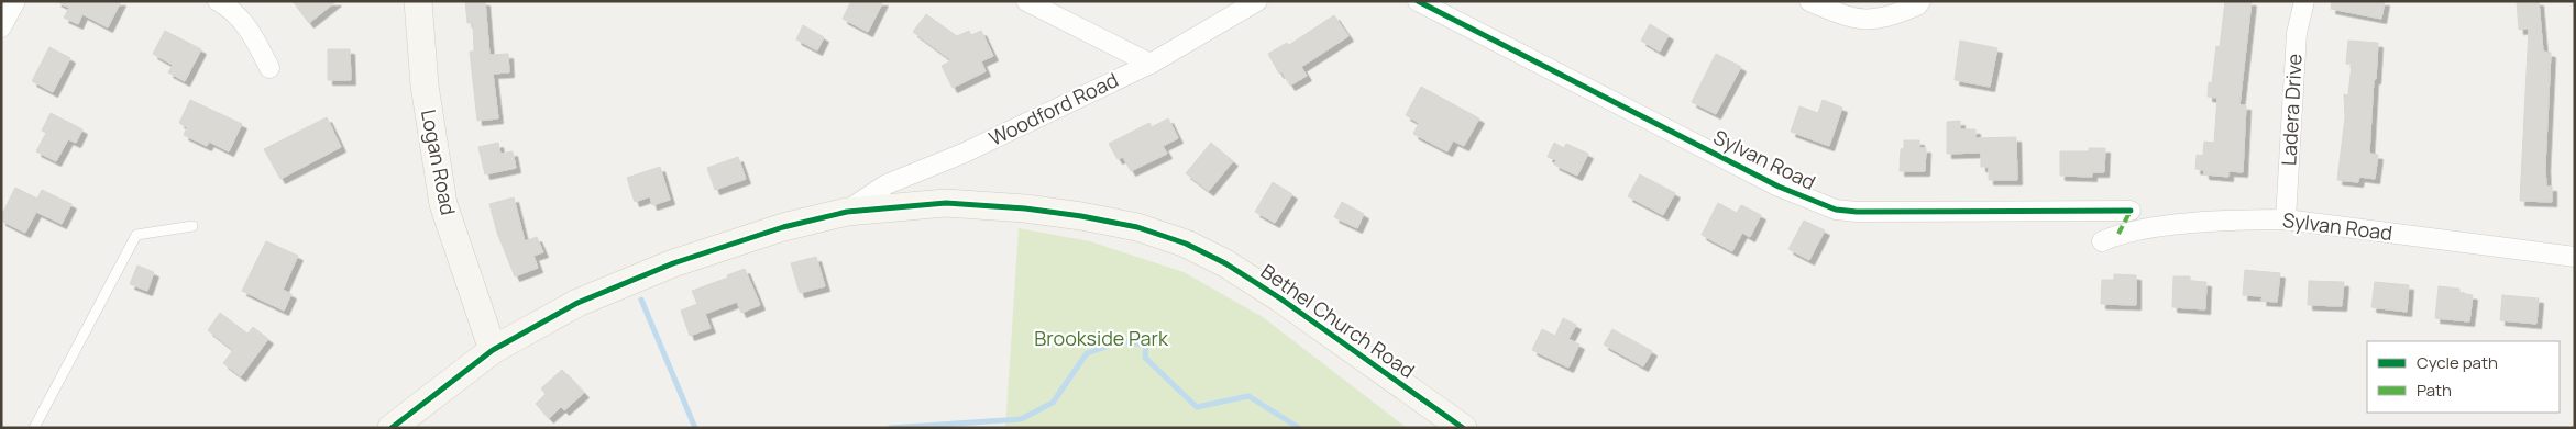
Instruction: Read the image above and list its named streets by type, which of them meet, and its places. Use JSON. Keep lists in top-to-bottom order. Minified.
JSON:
{"streets":{"street":["Woodford Road","Ladera Drive","Sylvan Road","Logan Road","Bethel Church Road"]},"crossings":[["Woodford Road","Bethel Church Road"],["Ladera Drive","Sylvan Road"],["Logan Road","Bethel Church Road"]],"parks":["Brookside Park"],"legend":["Cycle path","Path"]}
